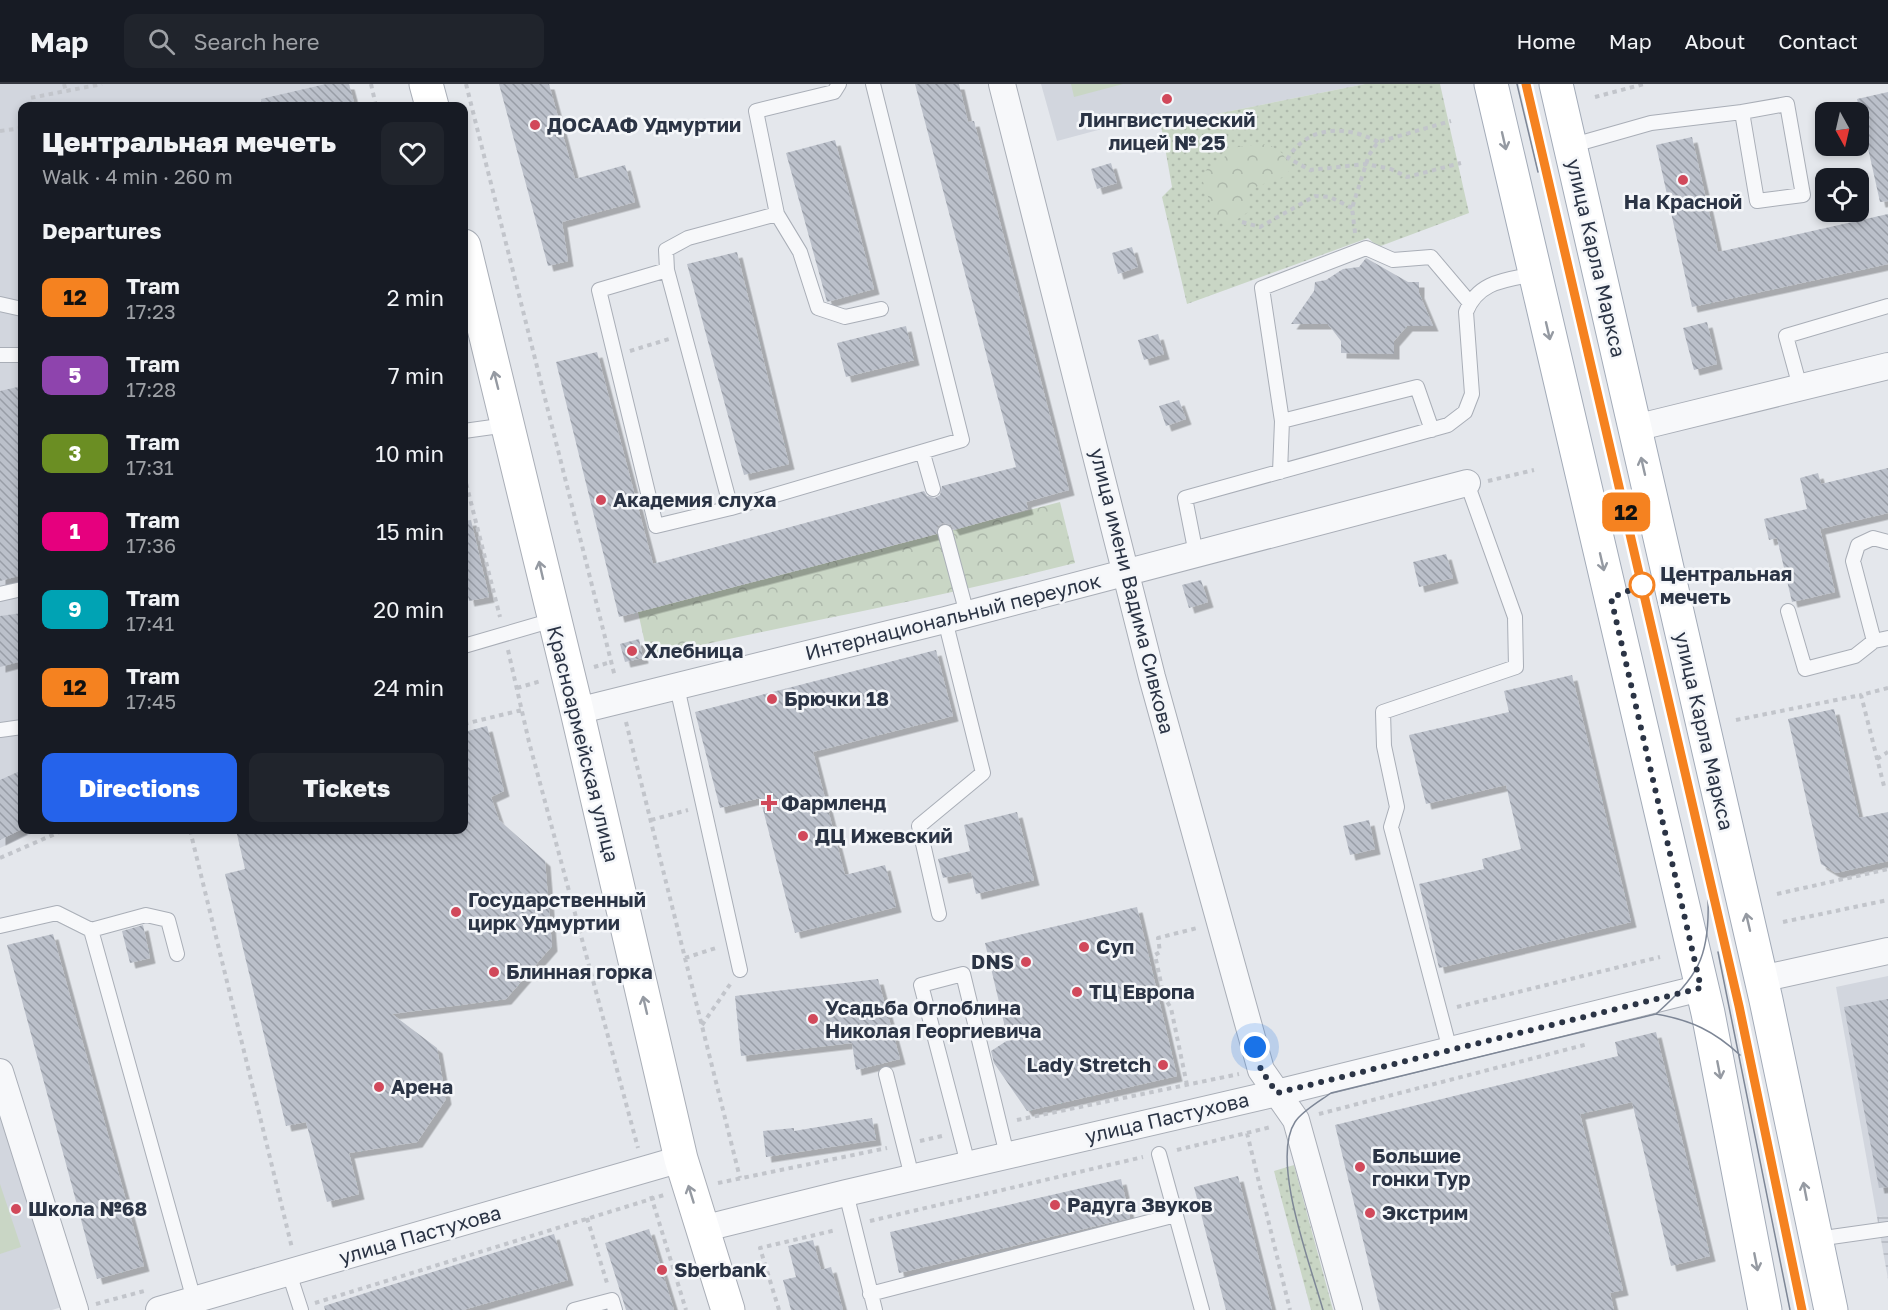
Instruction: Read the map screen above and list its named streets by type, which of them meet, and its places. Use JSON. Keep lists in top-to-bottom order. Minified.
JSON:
{"streets":{"main road":["улица Карла Маркса","Красноармейская улица"],"street":["улица имени Вадима Сивкова","Интернациональный переулок","улица Пастухова"]},"crossings":[["улица имени Вадима Сивкова","Интернациональный переулок"],["улица имени Вадима Сивкова","улица Пастухова"],["Интернациональный переулок","Красноармейская улица"],["Красноармейская улица","улица Пастухова"]],"one_way":["Красноармейская улица"],"places":{"other":["Лингвистический лицей № 25","ДОСААФ Удмуртии","На Красной","Академия слуха","Центральная мечеть","Хлебница","Брючки 18","ДЦ Ижевский","Государственный цирк Удмуртии","Суп","DNS","Блинная горка","ТЦ Европа","Усадьба Оглоблина Николая Георгиевича","Lady Stretch","Арена","Большие гонки Тур","Радуга Звуков","Школа №68","Экстрим","Sberbank"],"health":["Фармленд"]},"lines":["tram line 12"],"north":"bottom","page":{"header":"Map","search":"Search here","nav":["Home","Map","About","Contact"],"on_map":"12","heading":[["Центральная мечеть","Walk · 4 min · 260 m"],"Departures"],"list":[{"mark":"12","name":"Tram","note":"17:23","value":"2 min"},{"mark":"5","name":"Tram","note":"17:28","value":"7 min"},{"mark":"3","name":"Tram","note":"17:31","value":"10 min"},{"mark":"1","name":"Tram","note":"17:36","value":"15 min"},{"mark":"9","name":"Tram","note":"17:41","value":"20 min"},{"mark":"12","name":"Tram","note":"17:45","value":"24 min"}],"buttons":["Directions","Tickets"]}}
